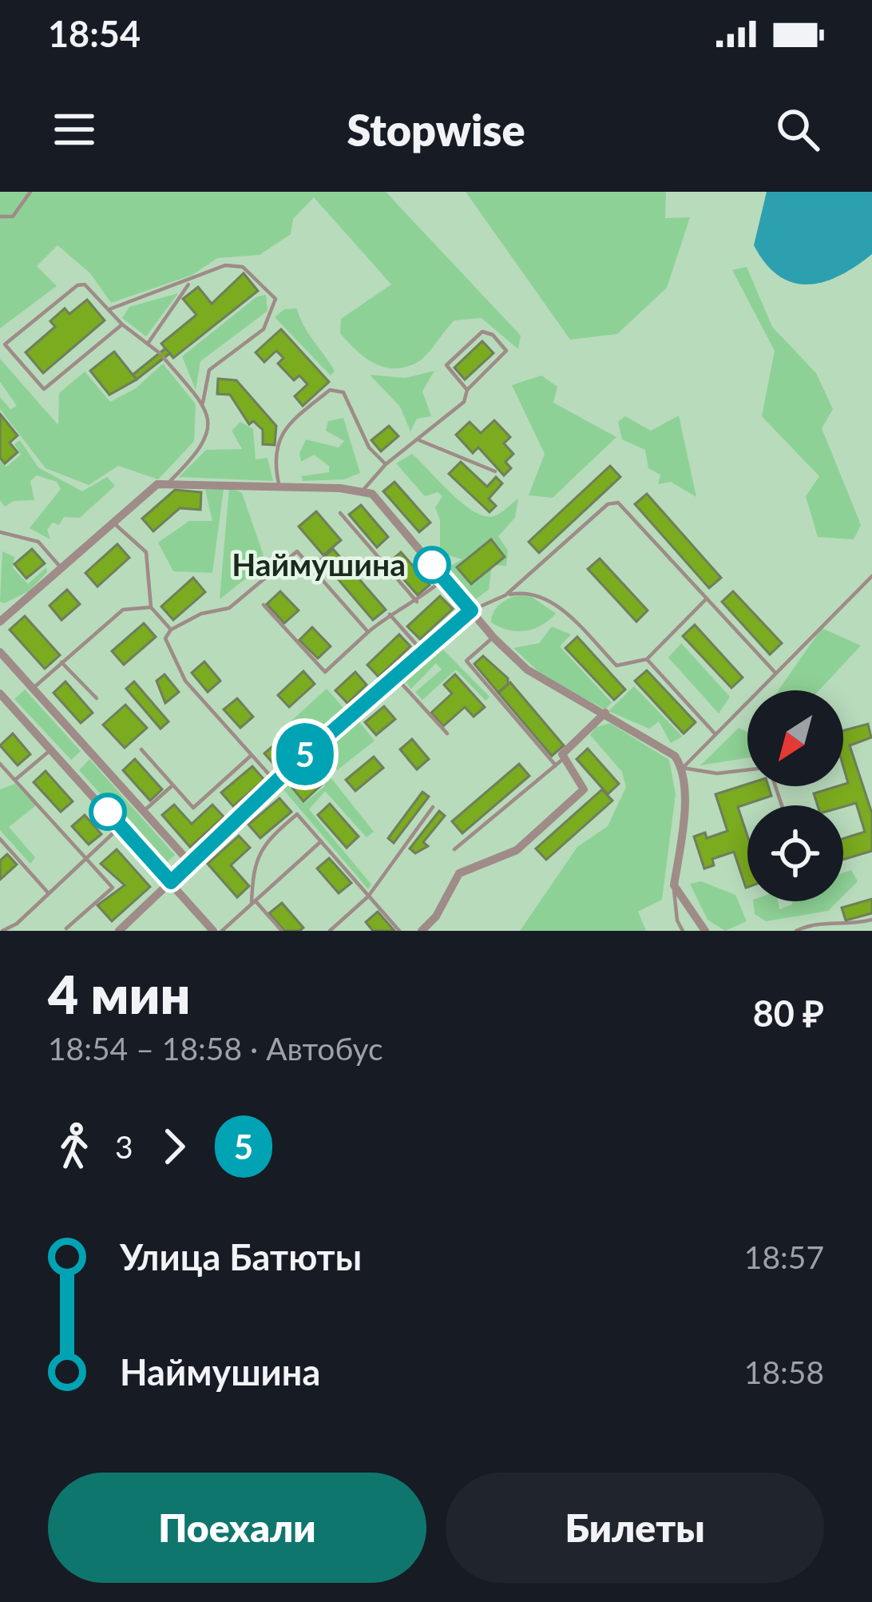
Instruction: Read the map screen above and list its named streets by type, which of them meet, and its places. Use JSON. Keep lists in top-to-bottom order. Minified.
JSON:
{"places":["Наймушина"],"lines":["bus line 5"],"north":"bottom left","page":{"status":"18:54","header":"Stopwise","on_map":"5","heading":["4 мин","18:54 – 18:58 · Автобус","80 ₽"],"legs":["3","5"],"list":[{"name":"Улица Батюты","value":"18:57"},{"name":"Наймушина","value":"18:58"}],"buttons":["Поехали","Билеты"]}}
